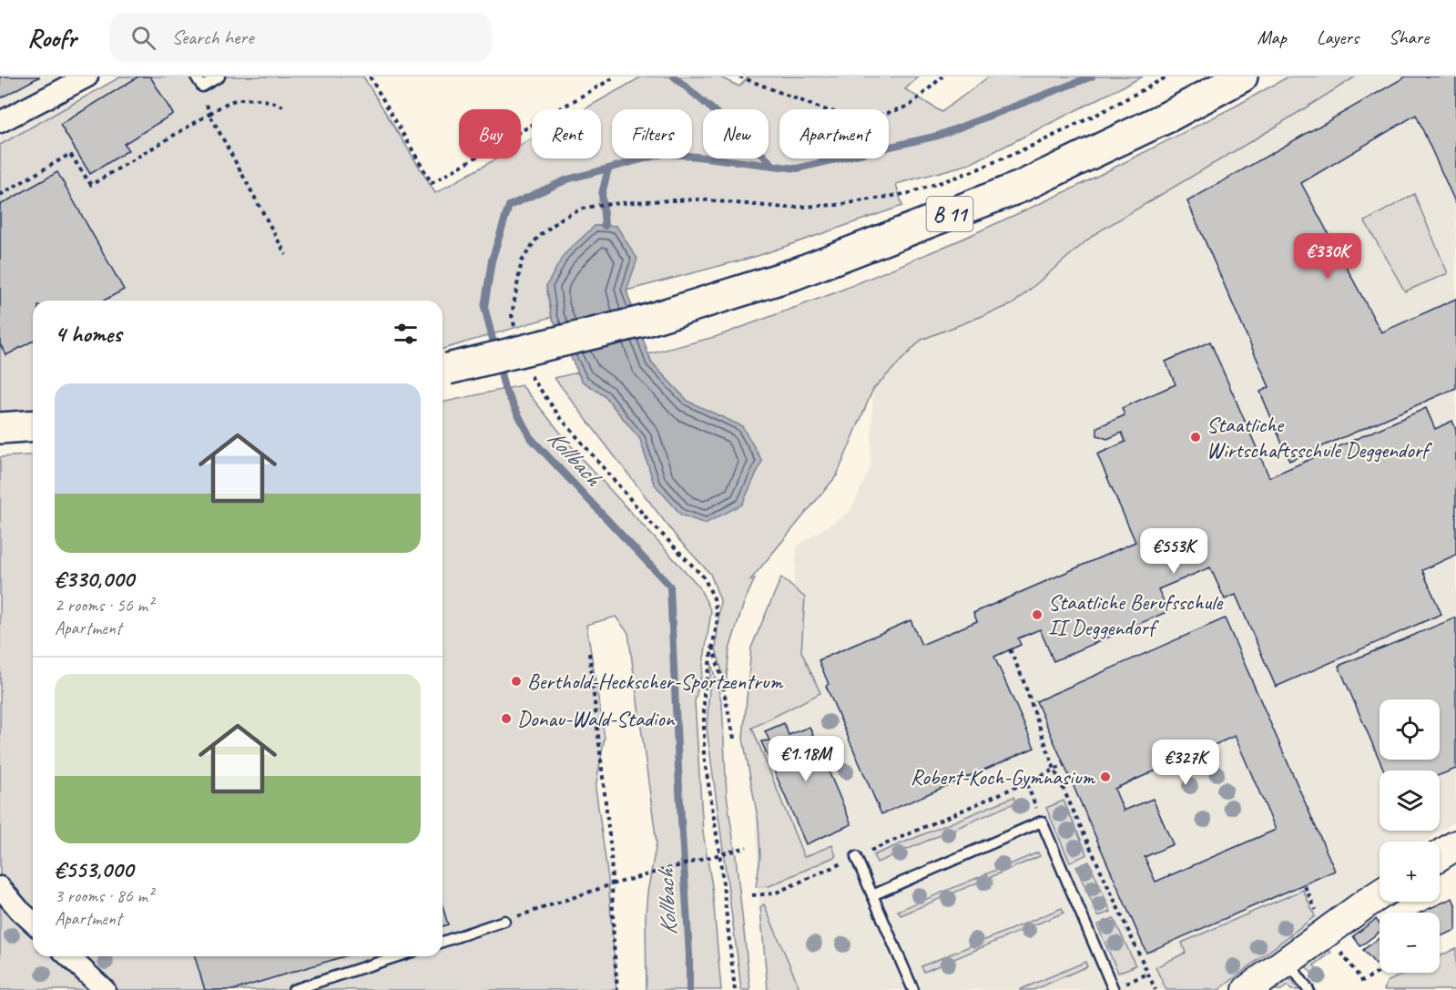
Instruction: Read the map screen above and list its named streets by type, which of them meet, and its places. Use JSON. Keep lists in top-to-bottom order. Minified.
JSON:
{"streets":{"highway":["B 11"]},"water":["Kollbach"],"places":["Staatliche Wirtschaftsschule Deggendorf","Staatliche Berufsschule II Deggendorf","Berthold-Heckscher-Sportzentrum","Donau-Wald-Stadion","Robert-Koch-Gymnasium"],"page":{"header":"Roofr","search":"Search here","nav":["Map","Layers","Share"],"chip":["Buy","Rent","Filters","New","Apartment"],"price":["€330K","€553K","€1.18M","€327K"],"heading":"4 homes","list":[{"name":"€330,000","note":"2 rooms · 56 m² · Apartment"},{"name":"€553,000","note":"3 rooms · 86 m² · Apartment"}],"map_buttons":["+","−"]}}
